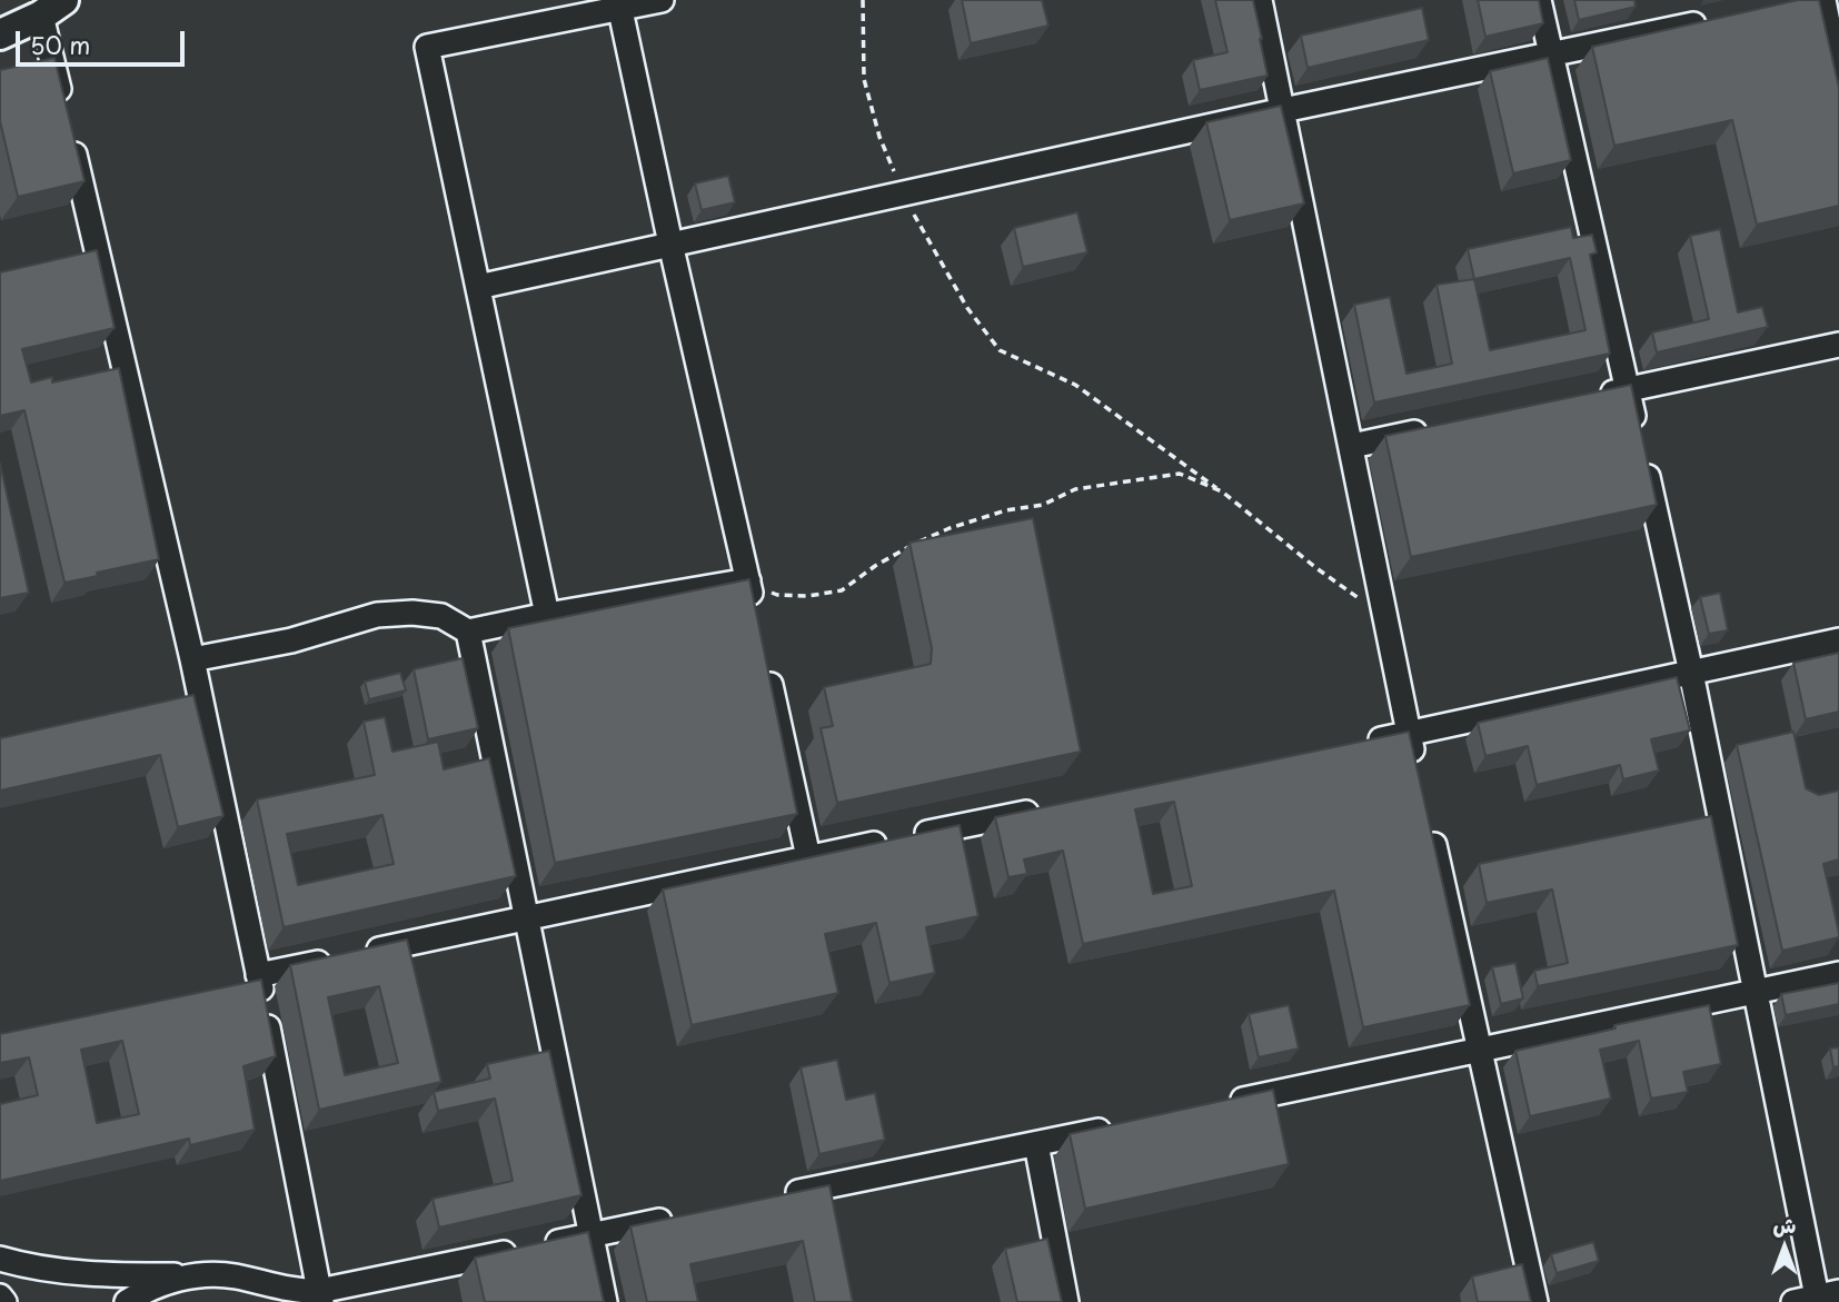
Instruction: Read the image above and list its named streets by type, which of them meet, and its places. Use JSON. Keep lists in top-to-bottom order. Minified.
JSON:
{"scale_bar":"50 m","north":"top"}
